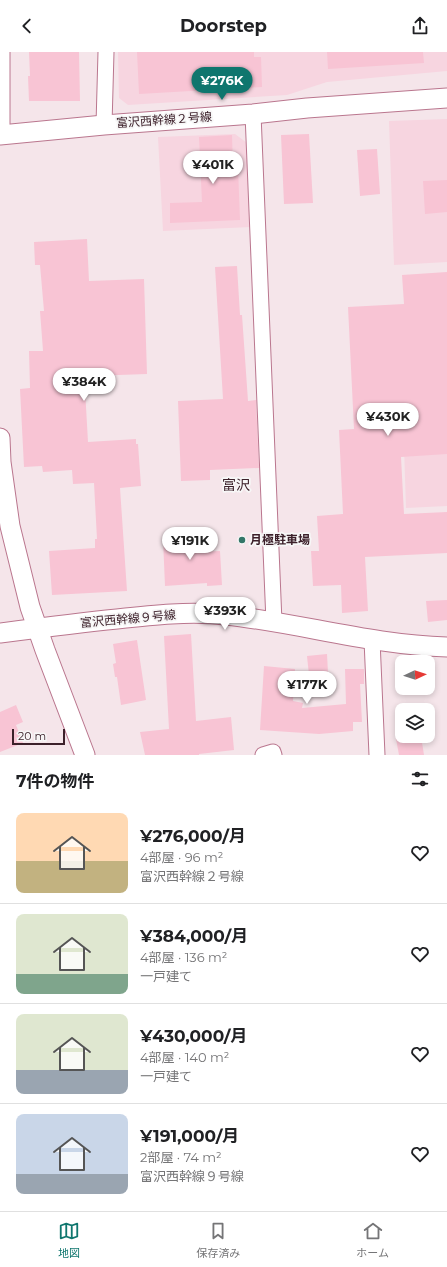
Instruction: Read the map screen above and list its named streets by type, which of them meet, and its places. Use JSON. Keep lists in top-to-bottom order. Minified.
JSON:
{"streets":{"street":["富沢西幹線２号線","富沢西幹線９号線"]},"districts":["富沢"],"places":["月極駐車場"],"scale_bar":"20 m","north":"right","page":{"header":"Doorstep","price":["¥276K","¥401K","¥384K","¥430K","¥191K","¥393K","¥177K"],"scale":"20 m","heading":"7件の物件","list":[{"name":"¥276,000/月","note":"4部屋 · 96 m² · 富沢西幹線２号線"},{"name":"¥384,000/月","note":"4部屋 · 136 m² · 一戸建て"},{"name":"¥430,000/月","note":"4部屋 · 140 m² · 一戸建て"},{"name":"¥191,000/月","note":"2部屋 · 74 m² · 富沢西幹線９号線"}],"tabs":["地図","保存済み","ホーム"]}}
